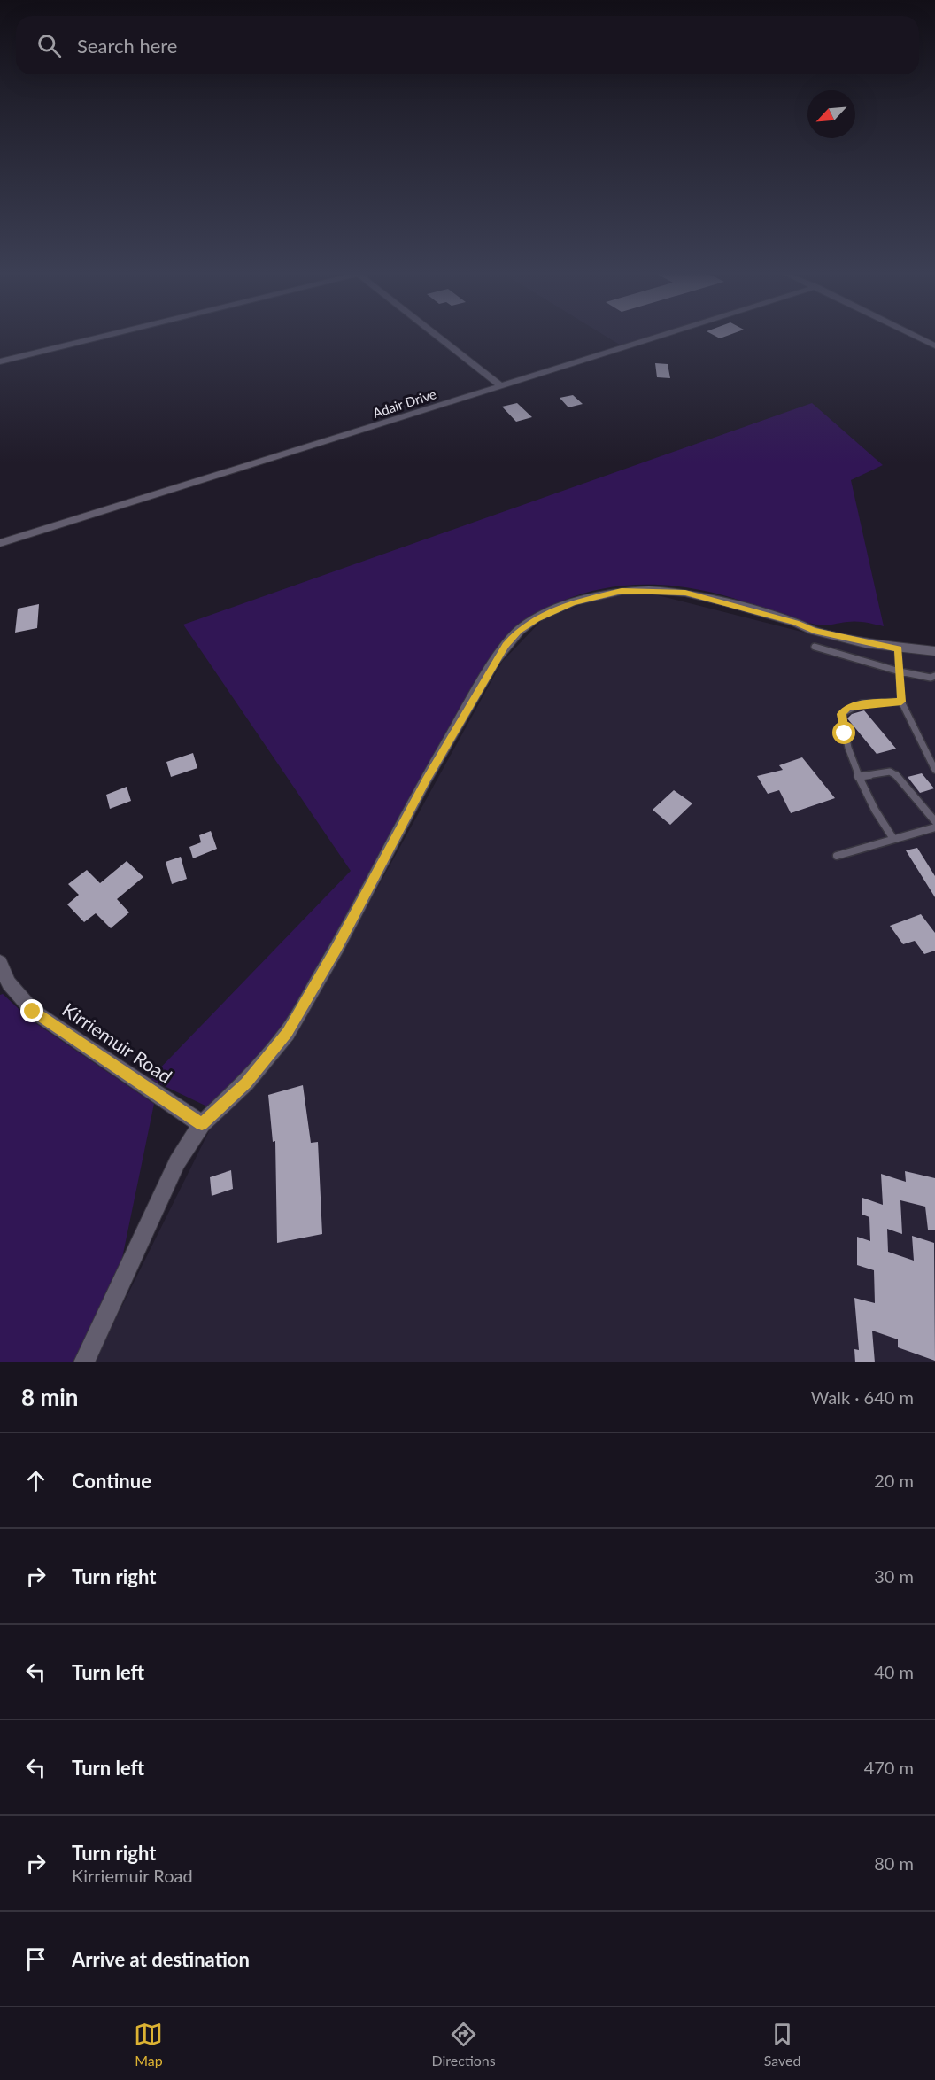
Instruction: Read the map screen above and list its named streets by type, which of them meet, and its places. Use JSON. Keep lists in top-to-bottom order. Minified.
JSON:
{"streets":{"street":["Adair Drive","Kirriemuir Road"]},"north":"bottom left","page":{"search":"Search here","heading":["8 min","Walk · 640 m"],"list":[["Continue","20 m"],["Turn right","30 m"],["Turn left","40 m"],["Turn left","470 m"],["Turn right","Kirriemuir Road","80 m"],"Arrive at destination"],"nav":["Map","Directions","Saved"]}}
